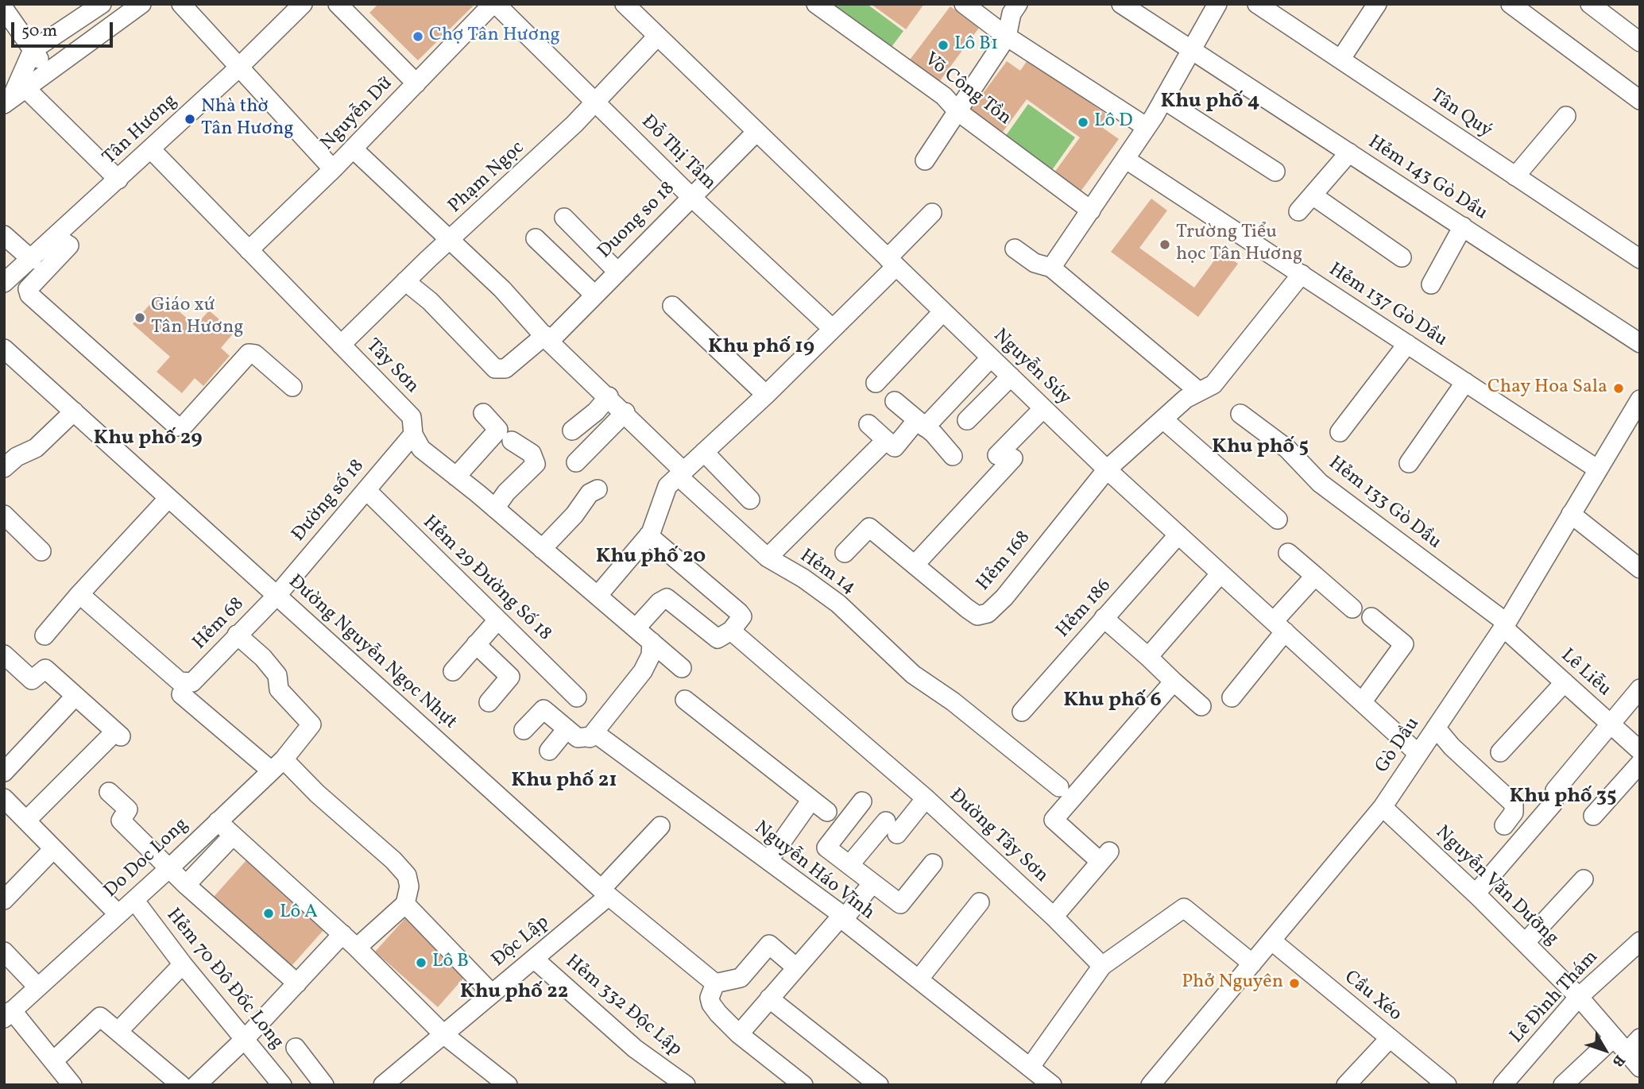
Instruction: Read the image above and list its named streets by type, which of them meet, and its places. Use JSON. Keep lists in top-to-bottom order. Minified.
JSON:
{"streets":{"street":["Võ Công Tồn","Nguyễn Dữ","Tân Quý","Tân Hương","Đỗ Thị Tâm","Phạm Ngọc","Hẻm 143 Gò Dầu","Duong so 18","Hẻm 137 Gò Dầu","Tây Sơn","Nguyễn Súy","Đường số 18","Hẻm 133 Gò Dầu","Hẻm 168","Hẻm 14","Hẻm 29 Đường Số 18","Hẻm 186","Hẻm 68","Đường Nguyễn Ngọc Nhựt","Lê Liễu","Gò Dầu","Đường Tây Sơn","Do Doc Long","Nguyễn Háo Vĩnh","Nguyễn Văn Dưỡng","Độc Lập","Hẻm 70 Đô Đốc Long","Cầu Xéo","Lê Đình Thám","Hẻm 332 Độc Lập"]},"crossings":[["Nguyễn Dữ","Đỗ Thị Tâm"],["Nguyễn Dữ","Tây Sơn"],["Nguyễn Dữ","Hẻm 14"],["Tân Hương","Tây Sơn"],["Đỗ Thị Tâm","Phạm Ngọc"],["Đỗ Thị Tâm","Duong so 18"],["Phạm Ngọc","Duong so 18"],["Phạm Ngọc","Tây Sơn"],["Phạm Ngọc","Nguyễn Súy"],["Phạm Ngọc","Hẻm 14"],["Duong so 18","Nguyễn Súy"],["Duong so 18","Hẻm 14"],["Hẻm 137 Gò Dầu","Gò Dầu"],["Tây Sơn","Đường số 18"],["Tây Sơn","Đường Tây Sơn"],["Nguyễn Súy","Hẻm 168"],["Nguyễn Súy","Hẻm 186"],["Nguyễn Súy","Gò Dầu"],["Đường số 18","Hẻm 29 Đường Số 18"],["Đường số 18","Hẻm 68"],["Đường số 18","Đường Nguyễn Ngọc Nhựt"],["Hẻm 133 Gò Dầu","Lê Liễu"],["Hẻm 133 Gò Dầu","Gò Dầu"],["Hẻm 68","Đường Nguyễn Ngọc Nhựt"],["Hẻm 68","Do Doc Long"],["Đường Nguyễn Ngọc Nhựt","Độc Lập"],["Lê Liễu","Gò Dầu"],["Gò Dầu","Nguyễn Văn Dưỡng"],["Gò Dầu","Cầu Xéo"],["Do Doc Long","Hẻm 70 Đô Đốc Long"],["Nguyễn Văn Dưỡng","Lê Đình Thám"],["Độc Lập","Hẻm 332 Độc Lập"]],"districts":["Khu phố 4","Khu phố 19","Khu phố 29","Khu phố 5","Khu phố 20","Khu phố 6","Khu phố 21","Khu phố 35","Khu phố 22"],"places":["Chợ Tân Hương","Lô B1","Nhà thờ Tân Hương","Lô D","Trường Tiểu học Tân Hương","Giáo xứ Tân Hương","Chay Hoa Sala","Lô A","Lô B","Phở Nguyên"],"scale_bar":"50 m","north":"bottom right"}
